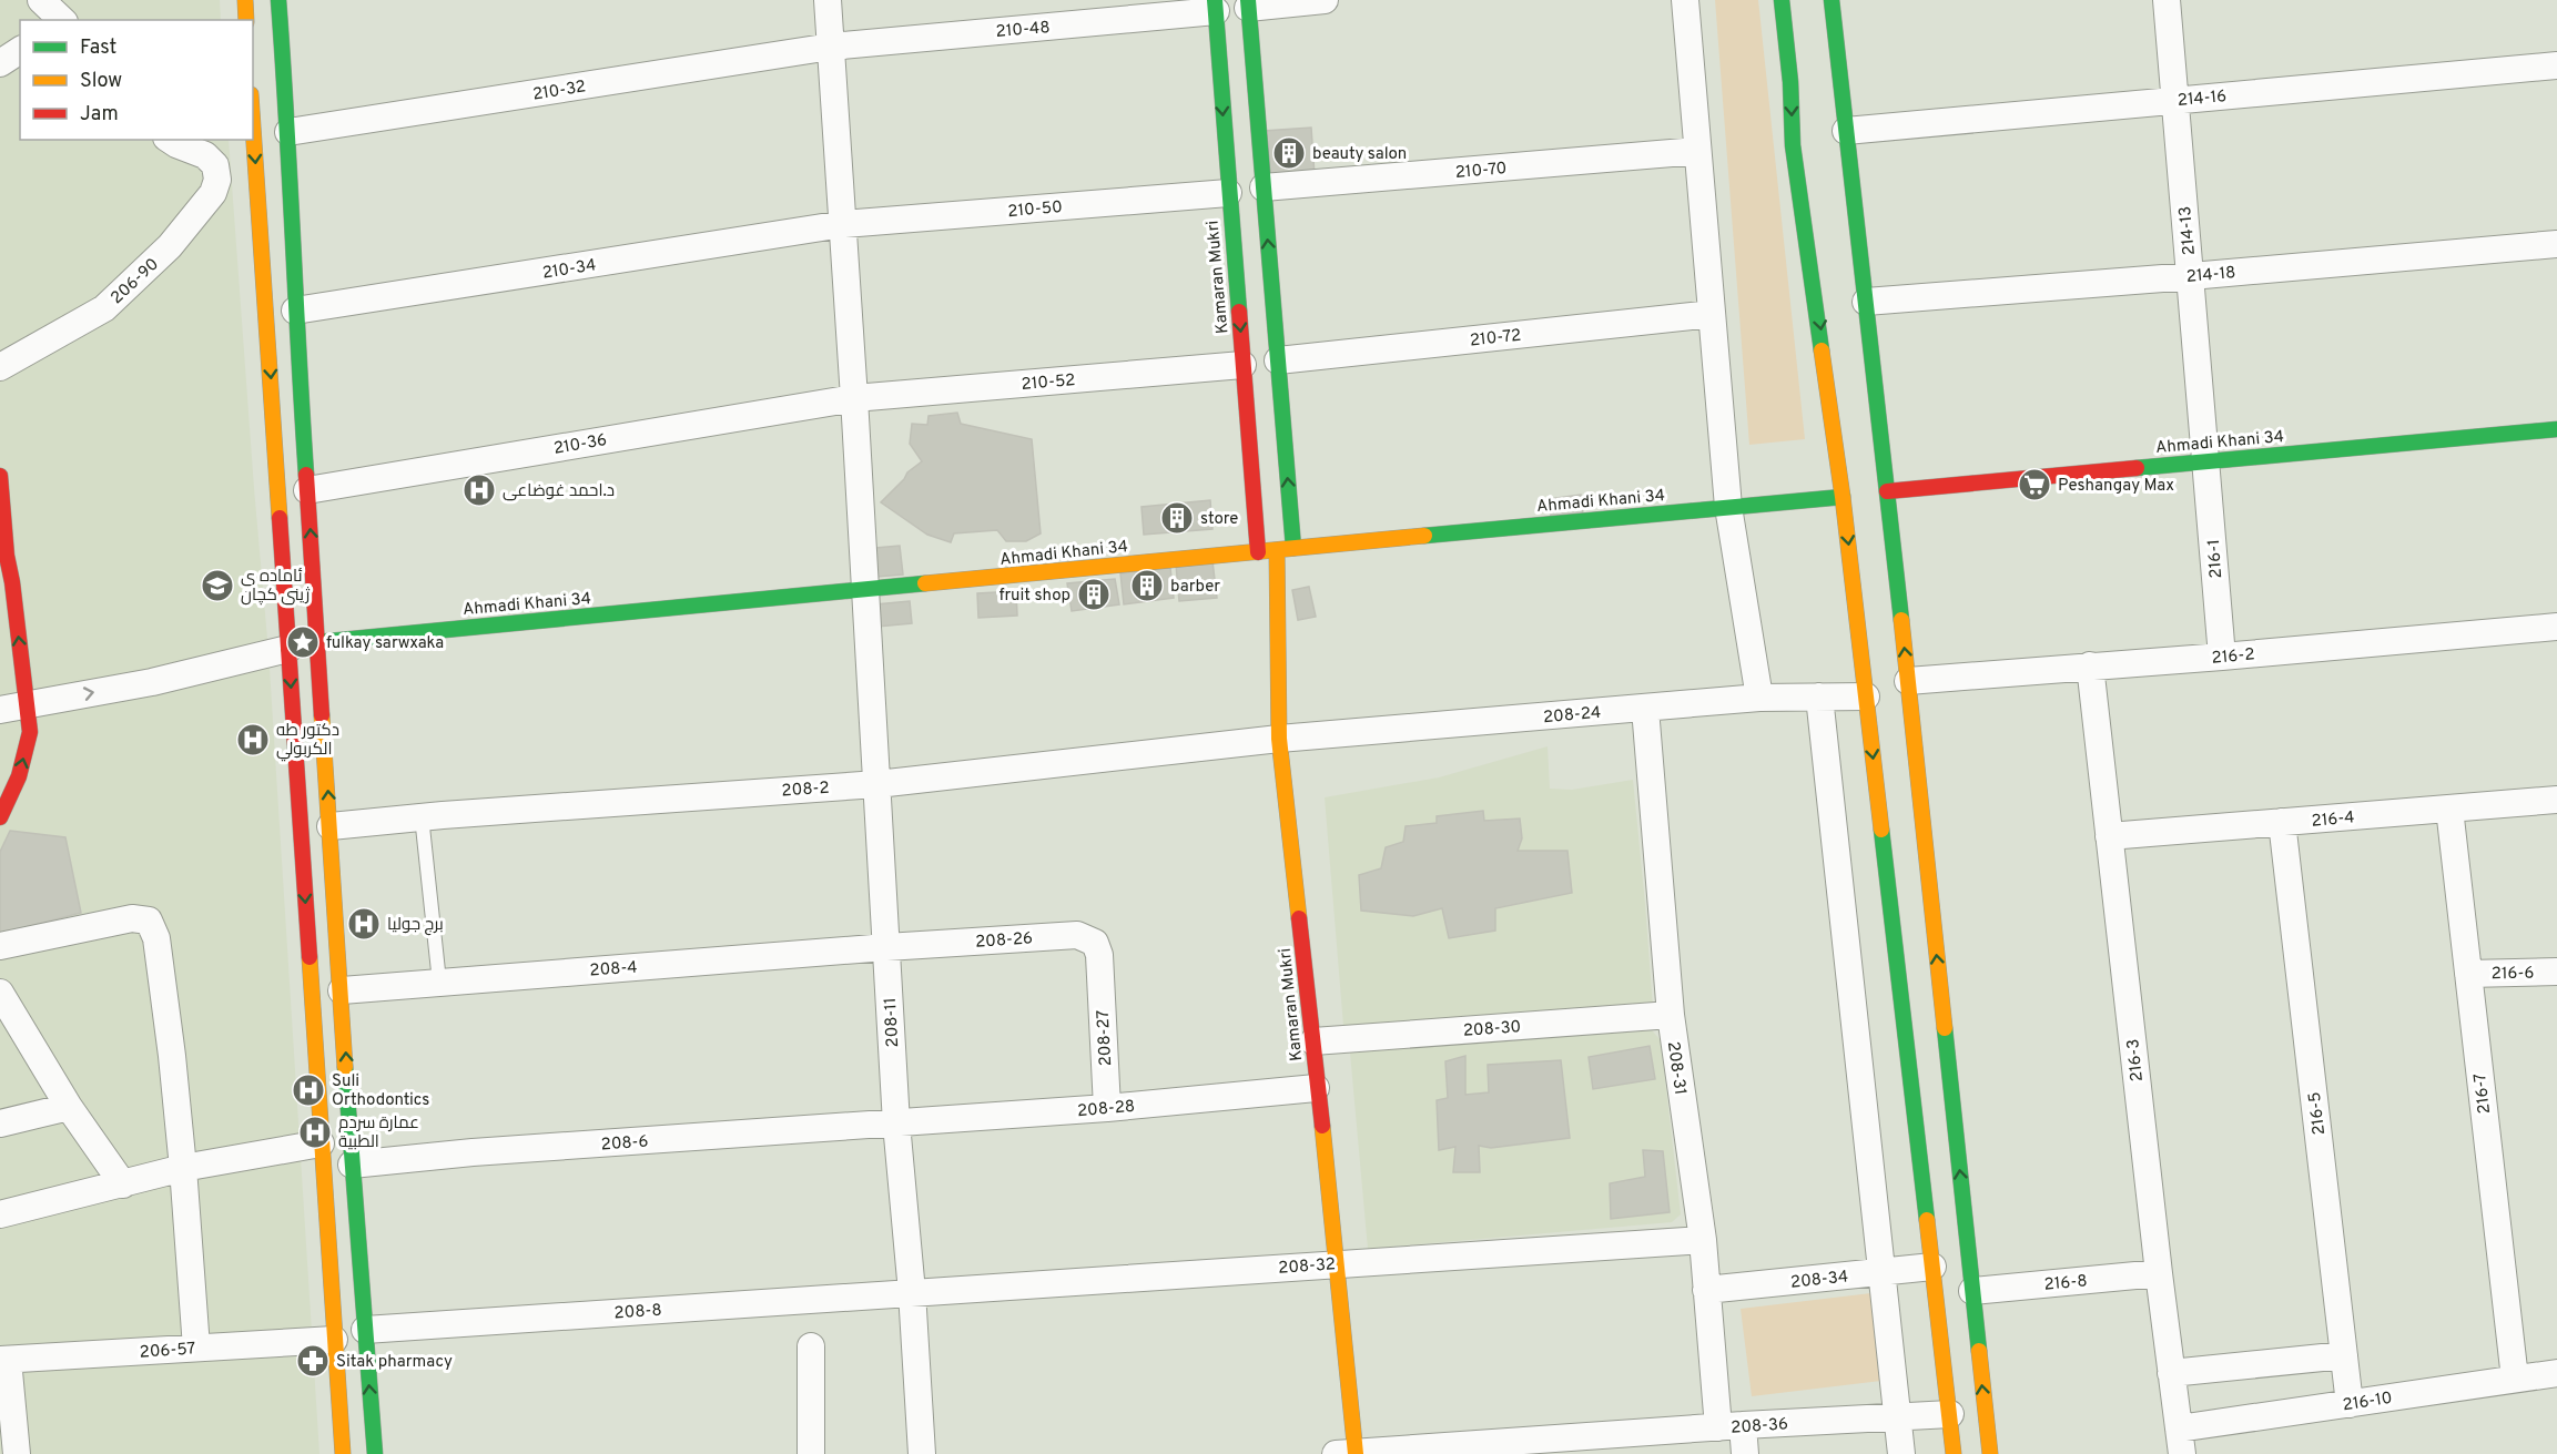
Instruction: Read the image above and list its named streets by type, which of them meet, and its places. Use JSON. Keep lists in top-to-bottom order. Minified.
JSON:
{"streets":{"main road":["Kamaran Mukri","Ahmadi Khani 34"],"street":["210-48","210-32","214-16","210-70","210-50","214-13","210-34","214-18","206-90","210-72","210-52","210-36","216-1","216-2","208-24","208-2","216-4","208-26","208-4","216-6","208-11","208-30","208-27","216-3","208-31","216-7","208-28","216-5","208-6","208-32","208-34","216-8","208-8","206-57","216-10","208-36"]},"crossings":[["210-48","210-32"],["210-48","Kamaran Mukri"],["214-16","214-13"],["210-70","Kamaran Mukri"],["210-50","210-34"],["210-50","Kamaran Mukri"],["214-13","214-18"],["214-13","Ahmadi Khani 34"],["214-13","216-1"],["Kamaran Mukri","210-72"],["Kamaran Mukri","210-52"],["Kamaran Mukri","Ahmadi Khani 34"],["Kamaran Mukri","208-24"],["Kamaran Mukri","208-2"],["Kamaran Mukri","208-30"],["Kamaran Mukri","208-28"],["Kamaran Mukri","208-32"],["Kamaran Mukri","208-36"],["210-52","210-36"],["Ahmadi Khani 34","216-1"],["Ahmadi Khani 34","208-11"],["216-1","216-2"],["216-2","216-3"],["208-24","208-2"],["208-24","208-31"],["208-2","208-11"],["216-4","216-3"],["216-4","216-7"],["216-4","216-5"],["208-26","208-4"],["208-26","208-11"],["208-26","208-27"],["208-4","208-11"],["216-6","216-7"],["208-11","208-28"],["208-11","208-6"],["208-11","208-32"],["208-11","208-8"],["208-30","208-31"],["208-27","208-28"],["216-3","216-8"],["216-3","216-10"],["208-31","208-32"],["208-31","208-34"],["208-31","208-36"],["216-7","216-10"],["208-28","208-6"],["216-5","216-10"],["208-32","208-8"]],"places":{"building":["beauty salon","store","barber","fruit shop"],"supermarket":["Peshangay Max"],"hospital":["د.احمد غوضاعی","دكتور طه الكربولي","برج جوليا","Suli Orthodontics","عمارة سردم الطبية"],"school or university":["ئاماده ى ژينى كچان"],"place":["fulkay sarwxaka"],"pharmacy":["Sitak pharmacy"]},"legend":["Fast","Slow","Jam"]}
